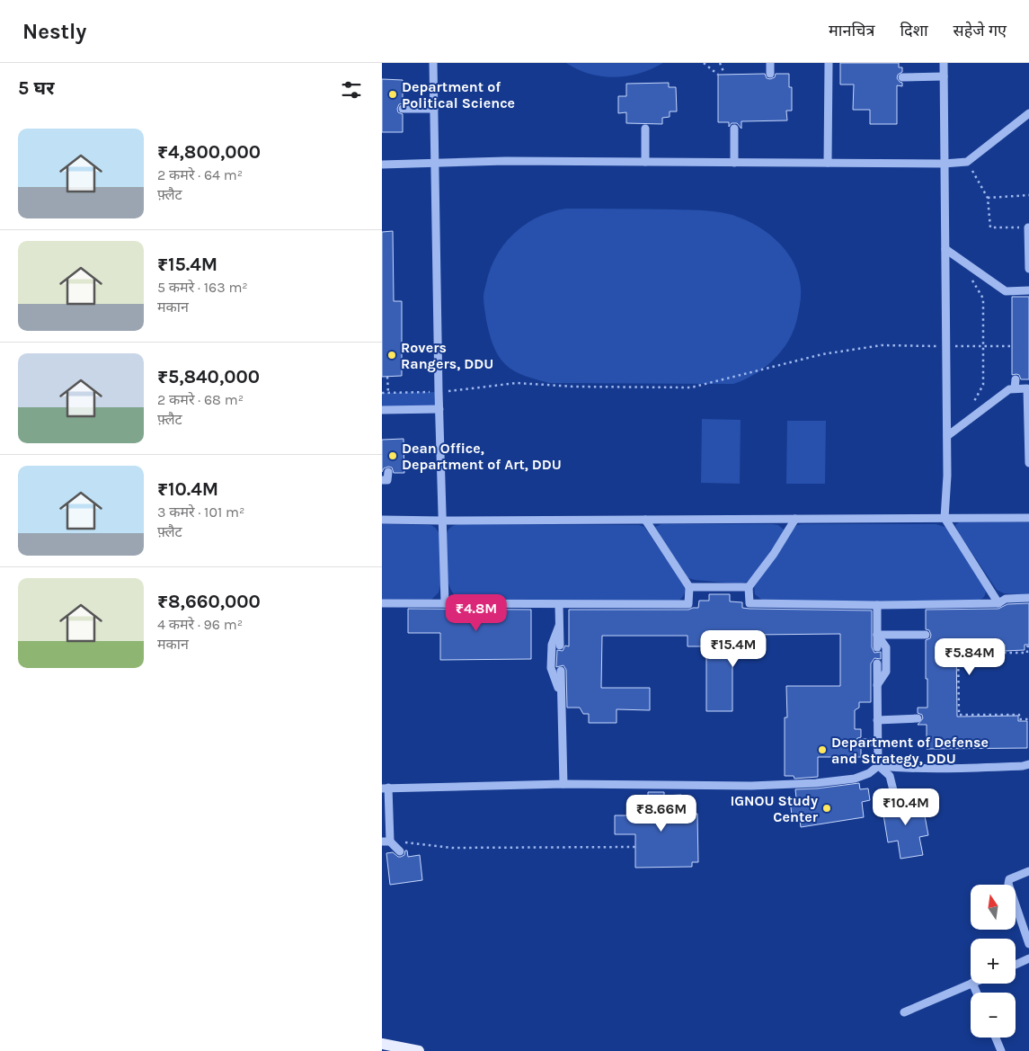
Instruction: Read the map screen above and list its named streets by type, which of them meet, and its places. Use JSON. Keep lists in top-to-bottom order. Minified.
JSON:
{"places":["Department of Political Science","Rovers Rangers, DDU","Dean Office, Department of Art, DDU","Department of Defense and Strategy, DDU","IGNOU Study Center"],"north":"top","page":{"header":"Nestly","nav":["मानचित्र","दिशा","सहेजे गए"],"heading":"5 घर","list":[{"name":"₹4,800,000","note":"2 कमरे · 64 m² · फ़्लैट"},{"name":"₹15.4M","note":"5 कमरे · 163 m² · मकान"},{"name":"₹5,840,000","note":"2 कमरे · 68 m² · फ़्लैट"},{"name":"₹10.4M","note":"3 कमरे · 101 m² · फ़्लैट"},{"name":"₹8,660,000","note":"4 कमरे · 96 m² · मकान"}],"price":["₹4.8M","₹15.4M","₹5.84M","₹10.4M","₹8.66M"],"map_buttons":["+","−"]}}
